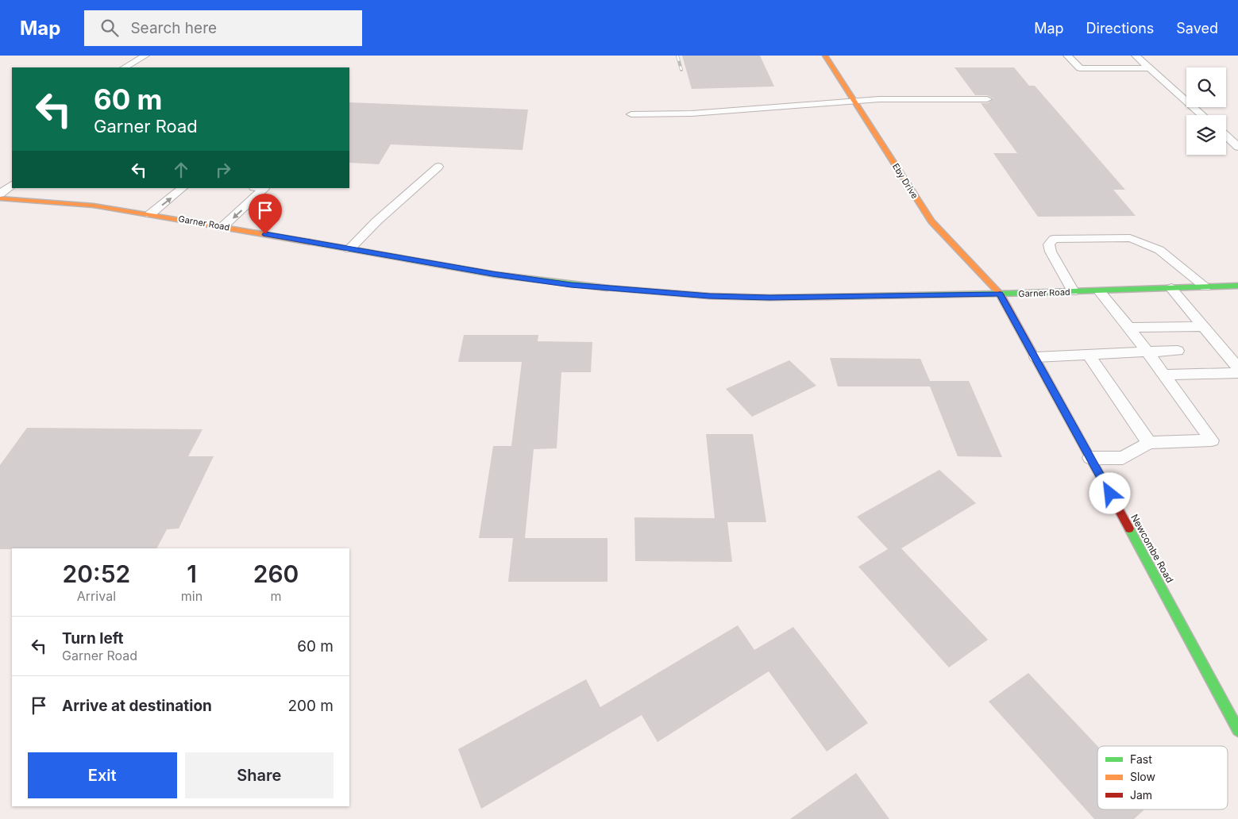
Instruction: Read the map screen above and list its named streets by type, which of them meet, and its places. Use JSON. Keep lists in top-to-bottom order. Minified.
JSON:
{"streets":{"main road":["Eby Drive","Garner Road","Newcombe Road"]},"crossings":[["Eby Drive","Garner Road"],["Eby Drive","Newcombe Road"],["Garner Road","Newcombe Road"]],"legend":["Fast","Slow","Jam"],"page":{"header":"Map","search":"Search here","nav":["Map","Directions","Saved"],"turn":["60 m","Garner Road"],"eta":["20:52","Arrival","1","min","260","m"],"list":[{"name":"Turn left","note":"Garner Road","value":"60 m"},{"name":"Arrive at destination","value":"200 m"}],"buttons":["Exit","Share"]}}
